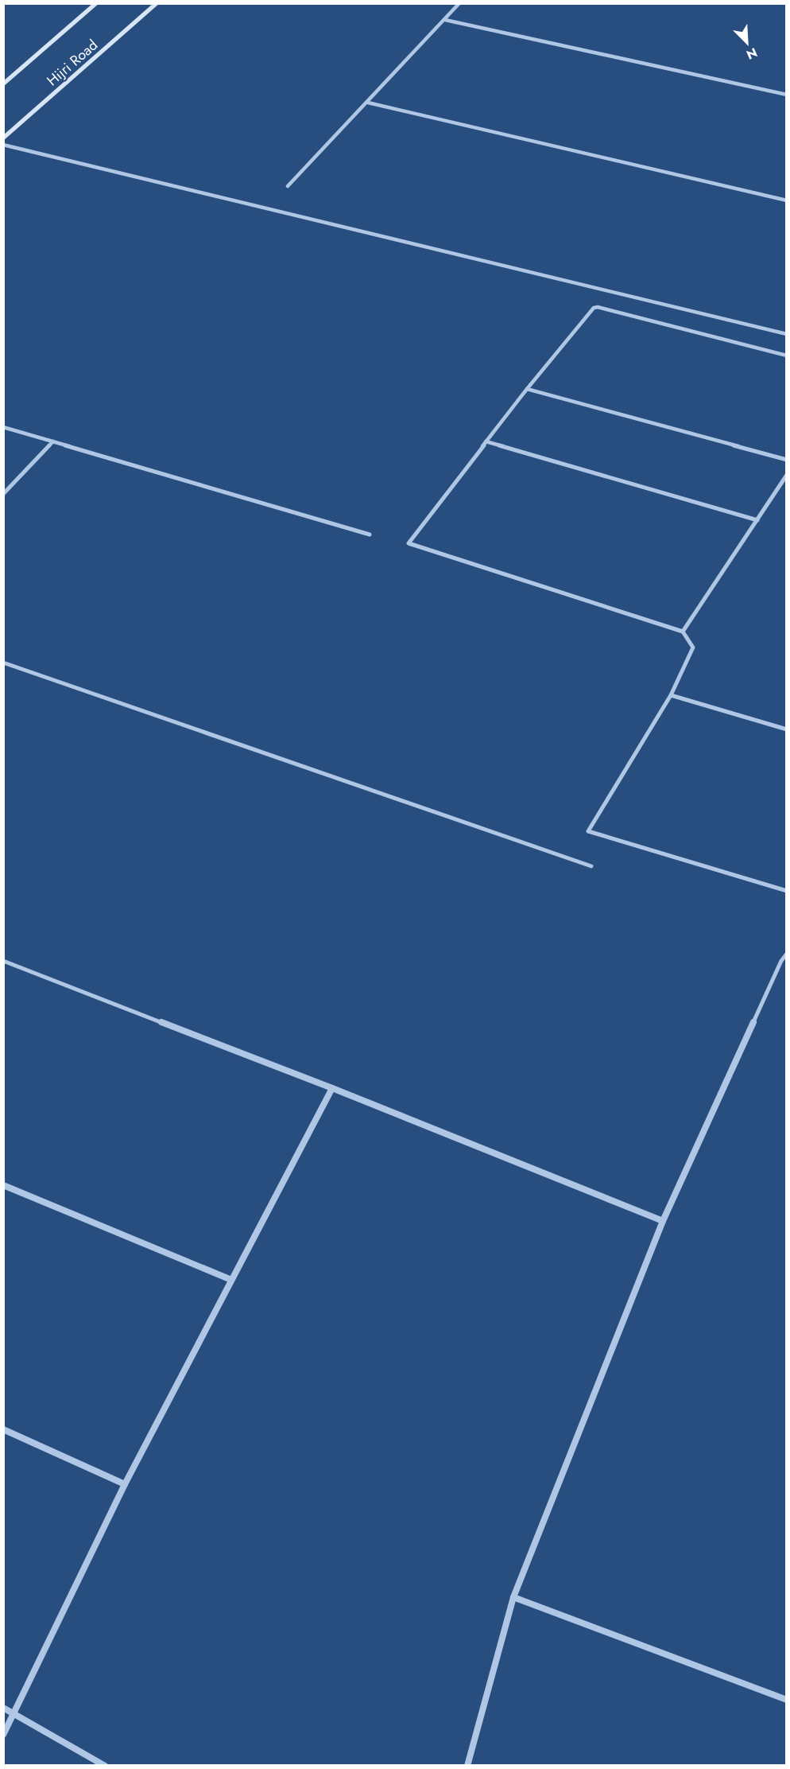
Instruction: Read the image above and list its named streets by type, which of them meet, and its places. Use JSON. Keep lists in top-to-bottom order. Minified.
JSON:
{"streets":{"main road":["Hijri Road"]},"north":"bottom right"}
